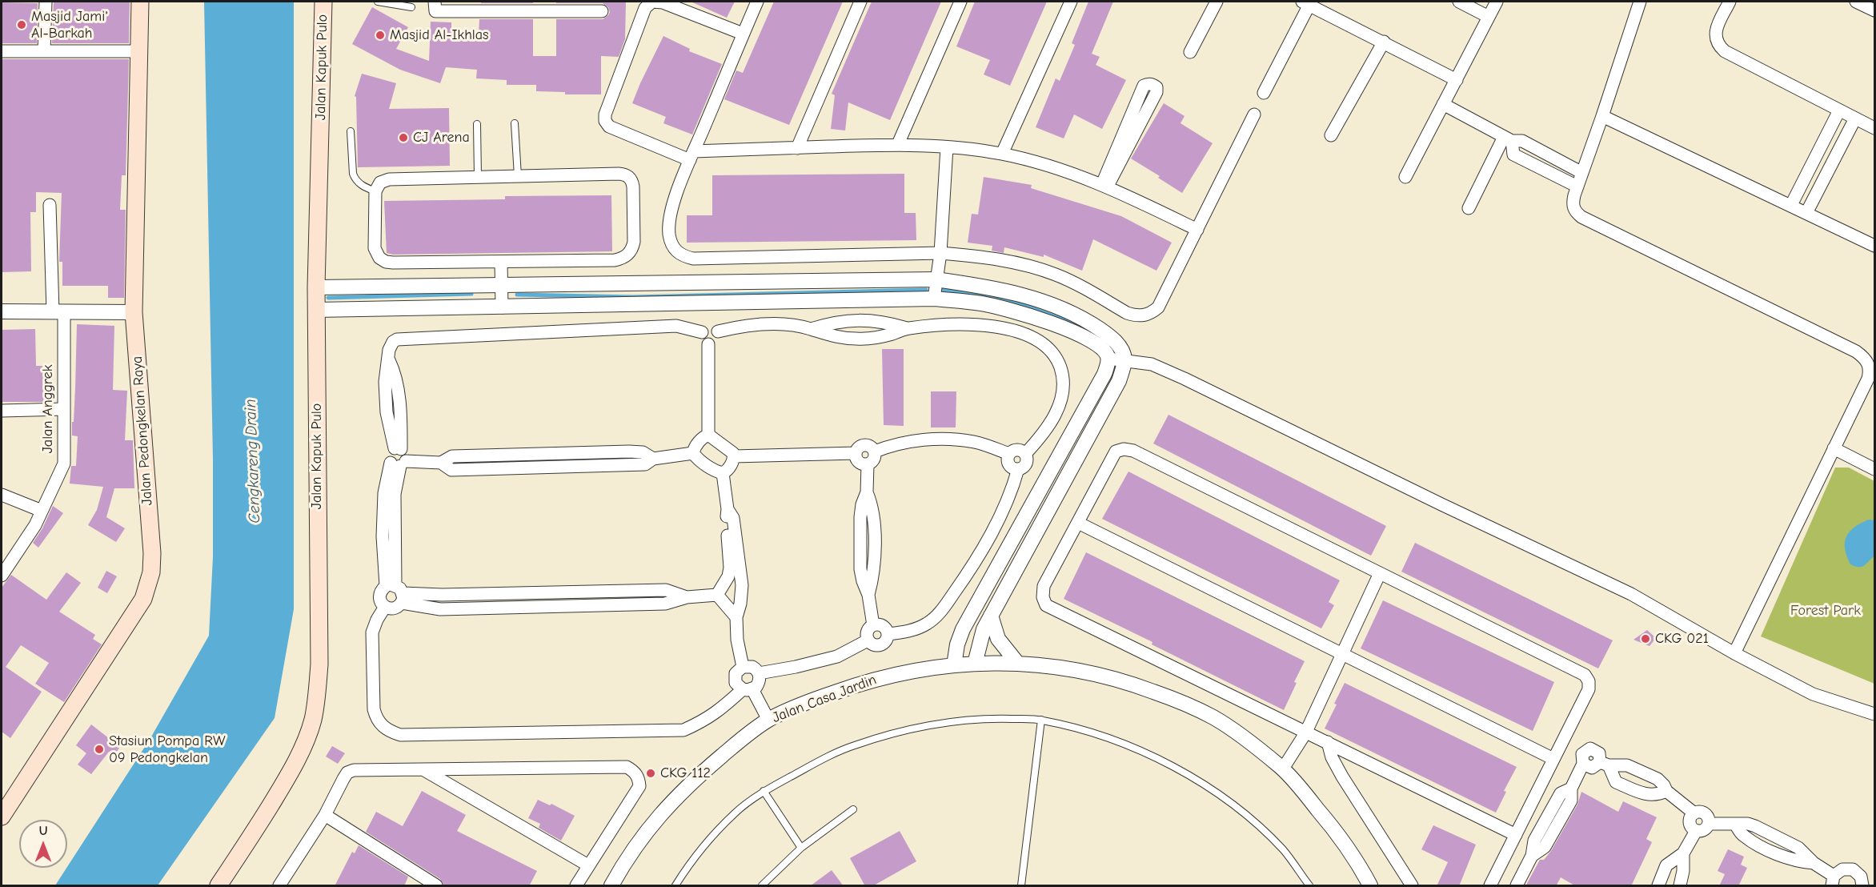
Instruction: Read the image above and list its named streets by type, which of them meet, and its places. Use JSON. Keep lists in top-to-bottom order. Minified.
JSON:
{"streets":{"main road":["Jalan Kapuk Pulo","Jalan Pedongkelan Raya"],"street":["Jalan Anggrek","Jalan Casa Jardin"]},"water":["Cengkareng Drain"],"parks":["Forest Park"],"places":["Masjid Jami' Al-Barkah","Masjid Al-Ikhlas","CJ Arena","CKG 021","Stasiun Pompa RW 09 Pedongkelan","CKG 112"],"north":"top"}
